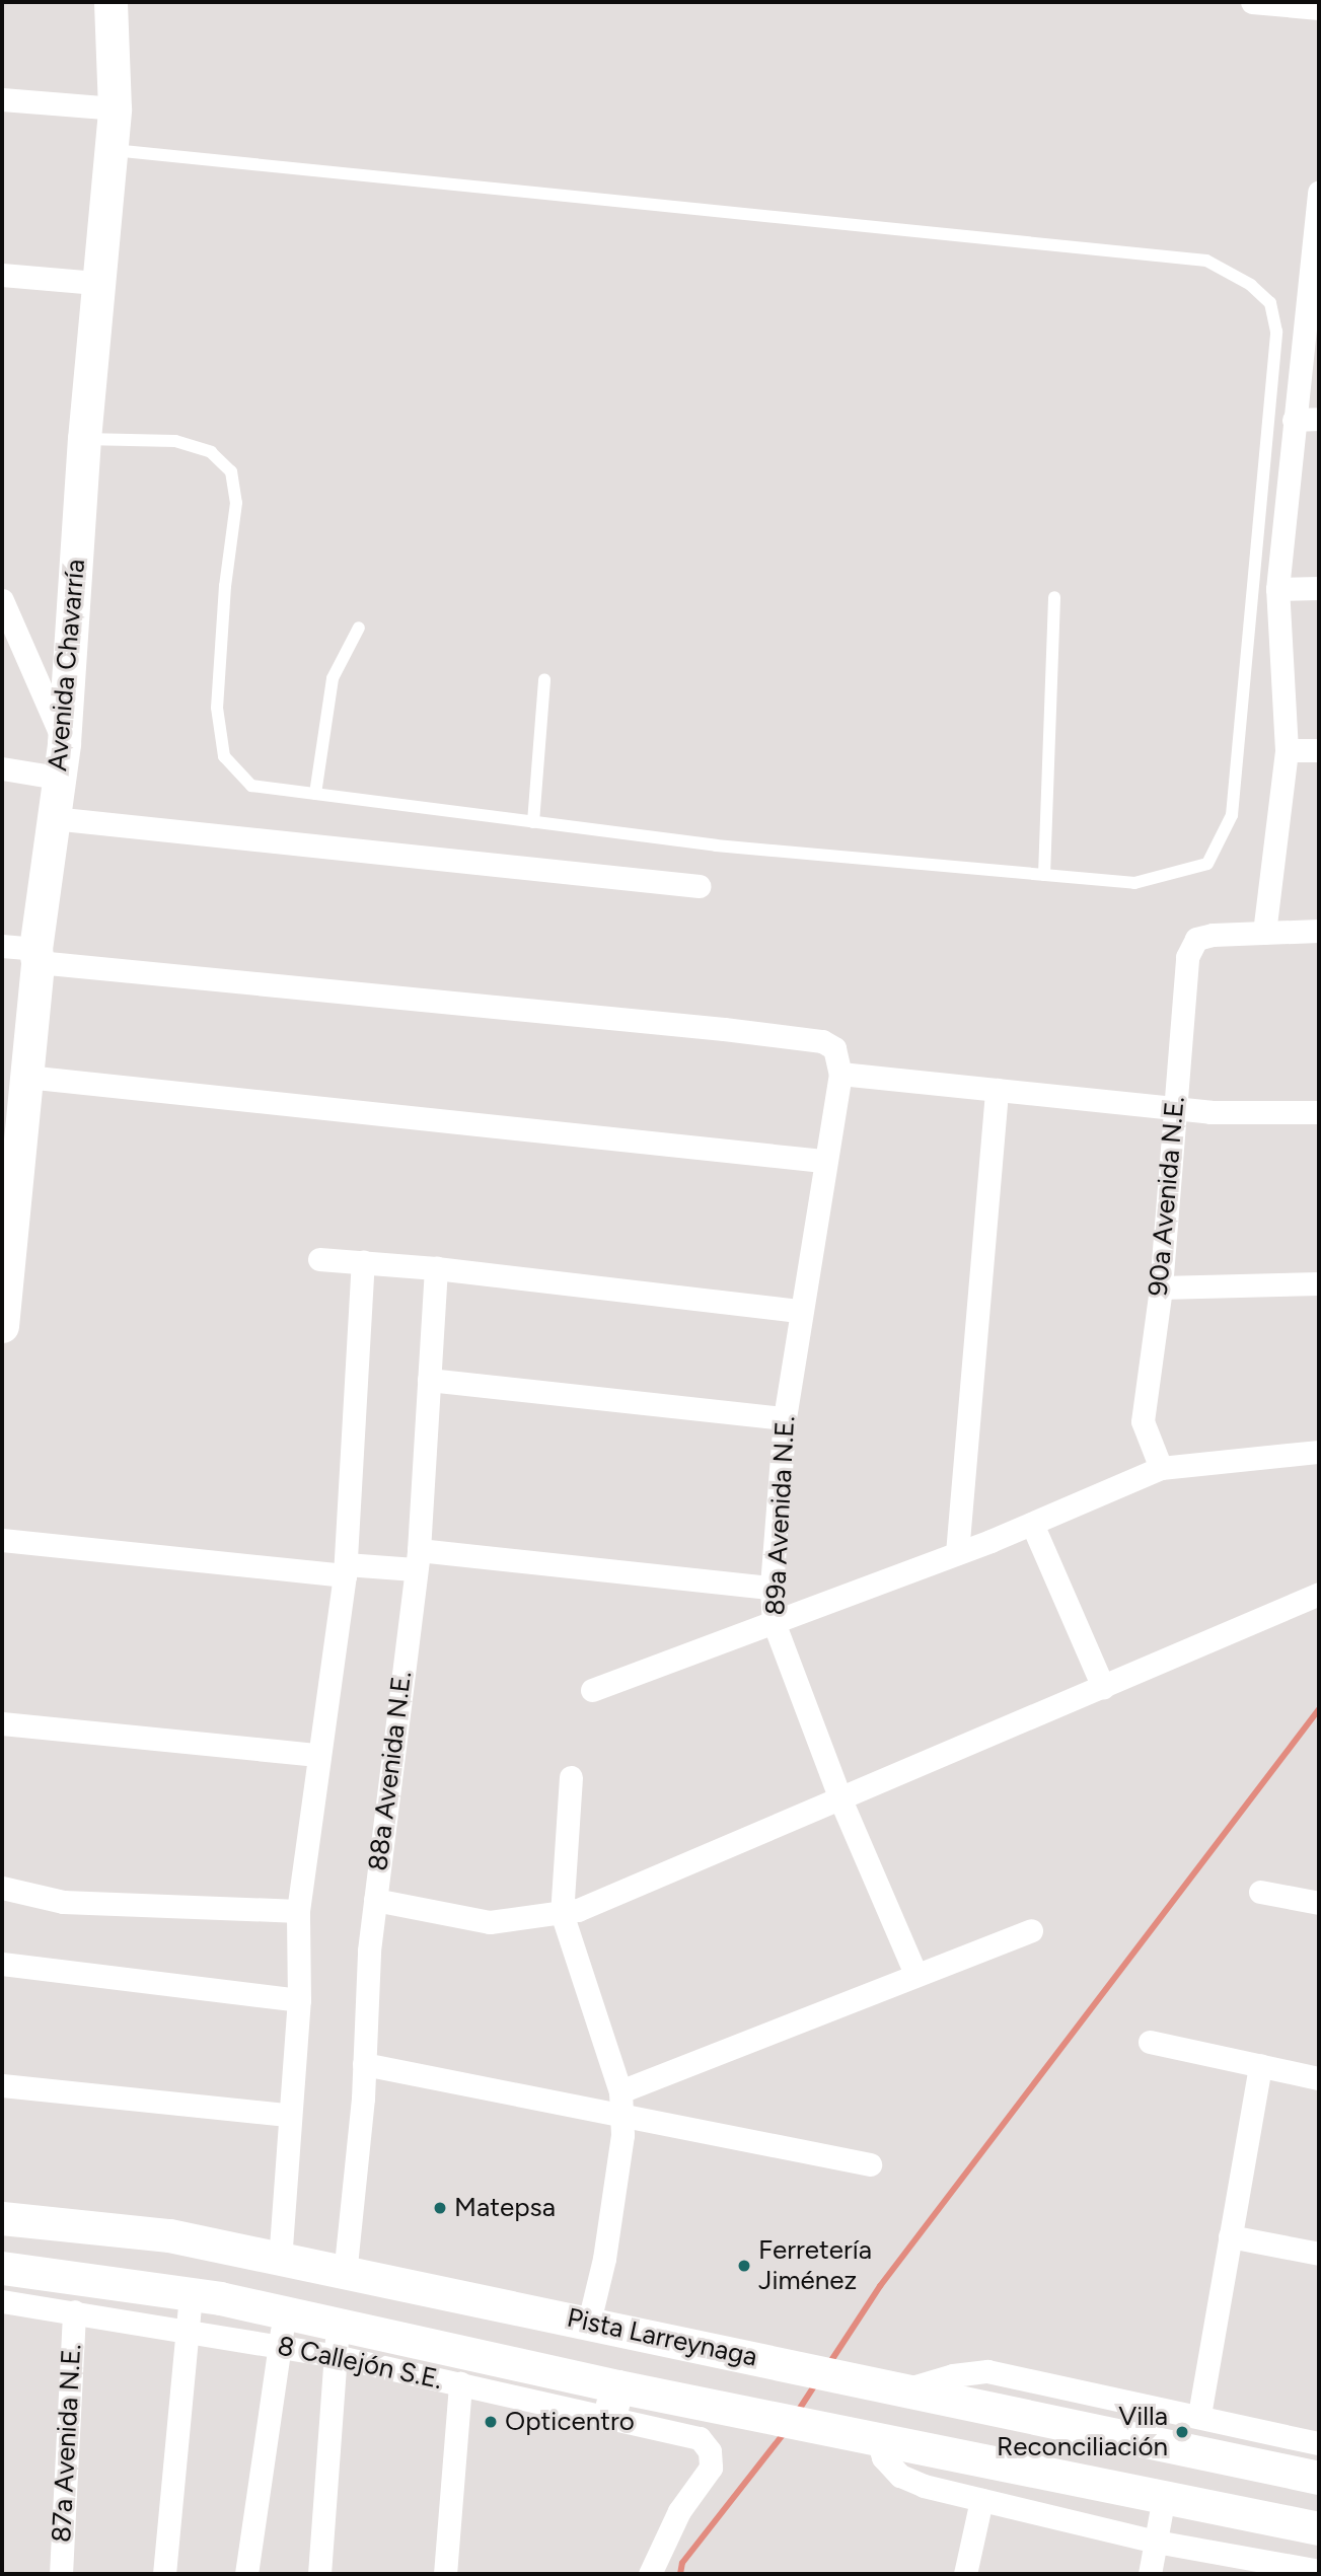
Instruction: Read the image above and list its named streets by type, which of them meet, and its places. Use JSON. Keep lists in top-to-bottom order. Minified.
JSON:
{"streets":{"main road":["Avenida Chavarría","Pista Larreynaga"],"street":["90a Avenida N.E.","89a Avenida N.E.","88a Avenida N.E.","8 Callejón S.E.","87a Avenida N.E."]},"crossings":[["88a Avenida N.E.","Pista Larreynaga"],["Pista Larreynaga","8 Callejón S.E."],["8 Callejón S.E.","87a Avenida N.E."]],"places":["Matepsa","Ferretería Jiménez","Opticentro","Villa Reconciliación"]}
